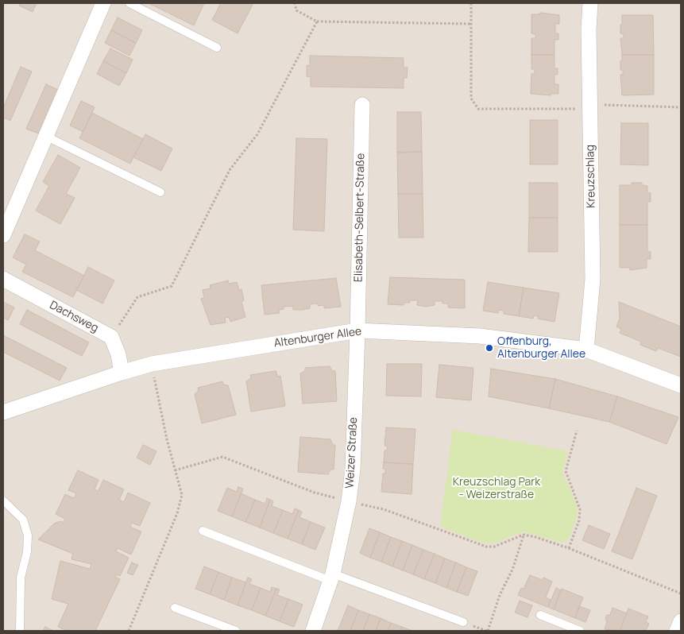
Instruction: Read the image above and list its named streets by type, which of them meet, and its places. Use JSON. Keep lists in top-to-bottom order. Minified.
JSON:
{"streets":{"street":["Kreuzschlag","Elisabeth-Selbert-Straße","Dachsweg","Altenburger Allee","Weizer Straße"]},"crossings":[["Kreuzschlag","Altenburger Allee"],["Elisabeth-Selbert-Straße","Altenburger Allee"],["Elisabeth-Selbert-Straße","Weizer Straße"],["Dachsweg","Altenburger Allee"],["Altenburger Allee","Weizer Straße"]],"parks":["Kreuzschlag Park - Weizerstraße"],"places":["Offenburg, Altenburger Allee"]}
